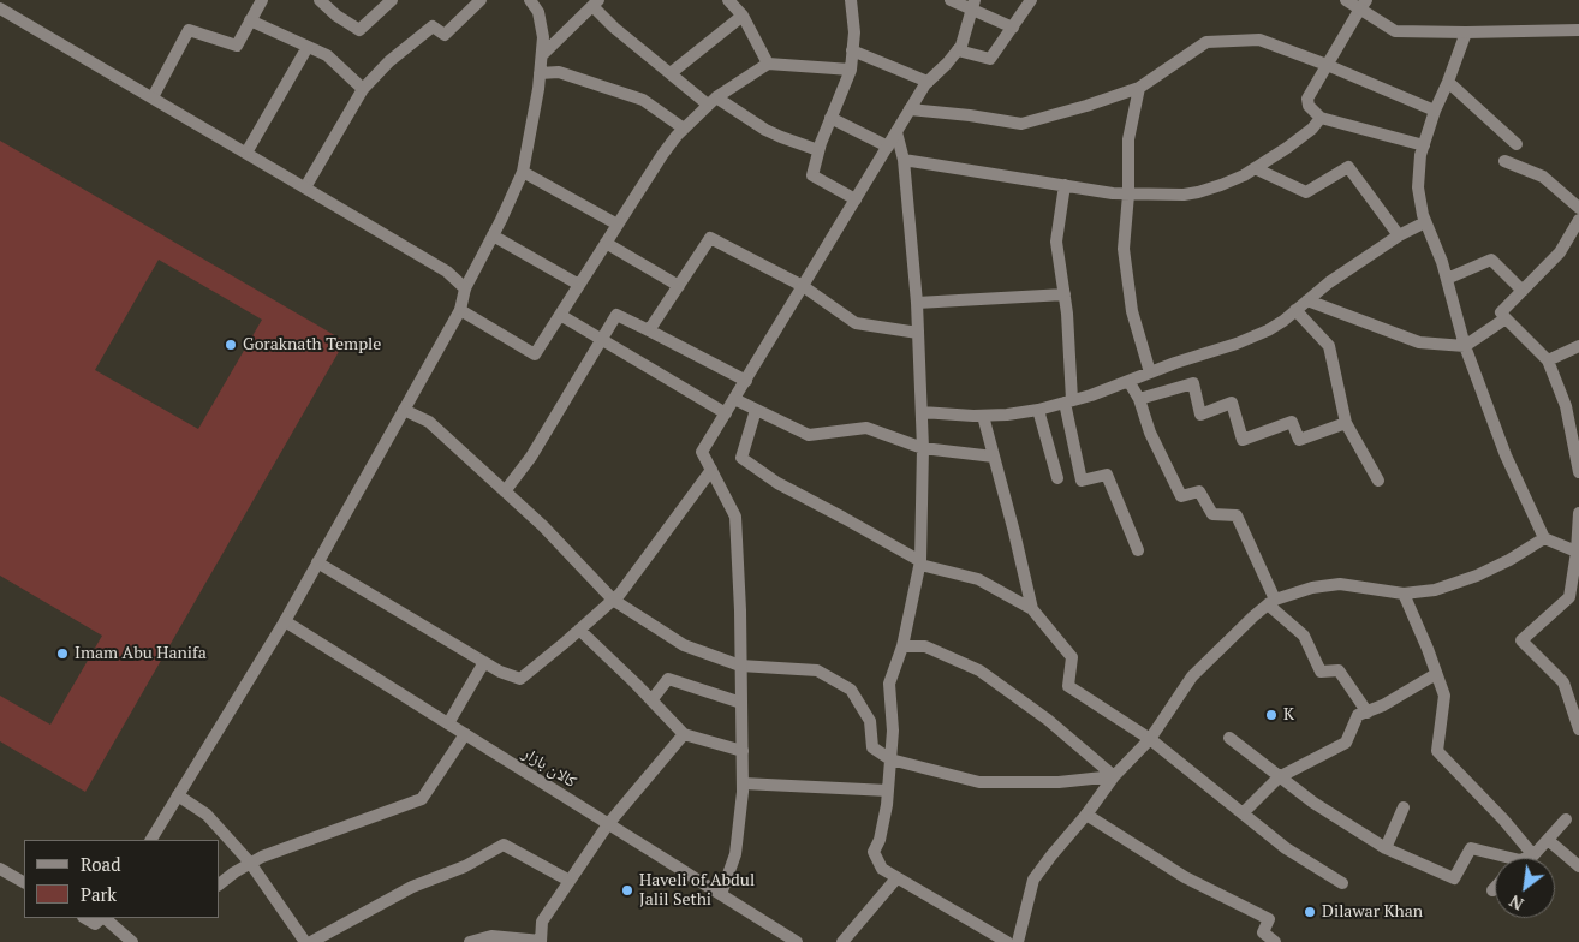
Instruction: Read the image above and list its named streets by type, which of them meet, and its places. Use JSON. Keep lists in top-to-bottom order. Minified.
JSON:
{"streets":{"street":["کالان بازار"]},"places":["Goraknath Temple","Imam Abu Hanifa","K","Haveli of Abdul Jalil Sethi","Dilawar Khan"],"legend":["Road","Park"],"north":"bottom left"}
